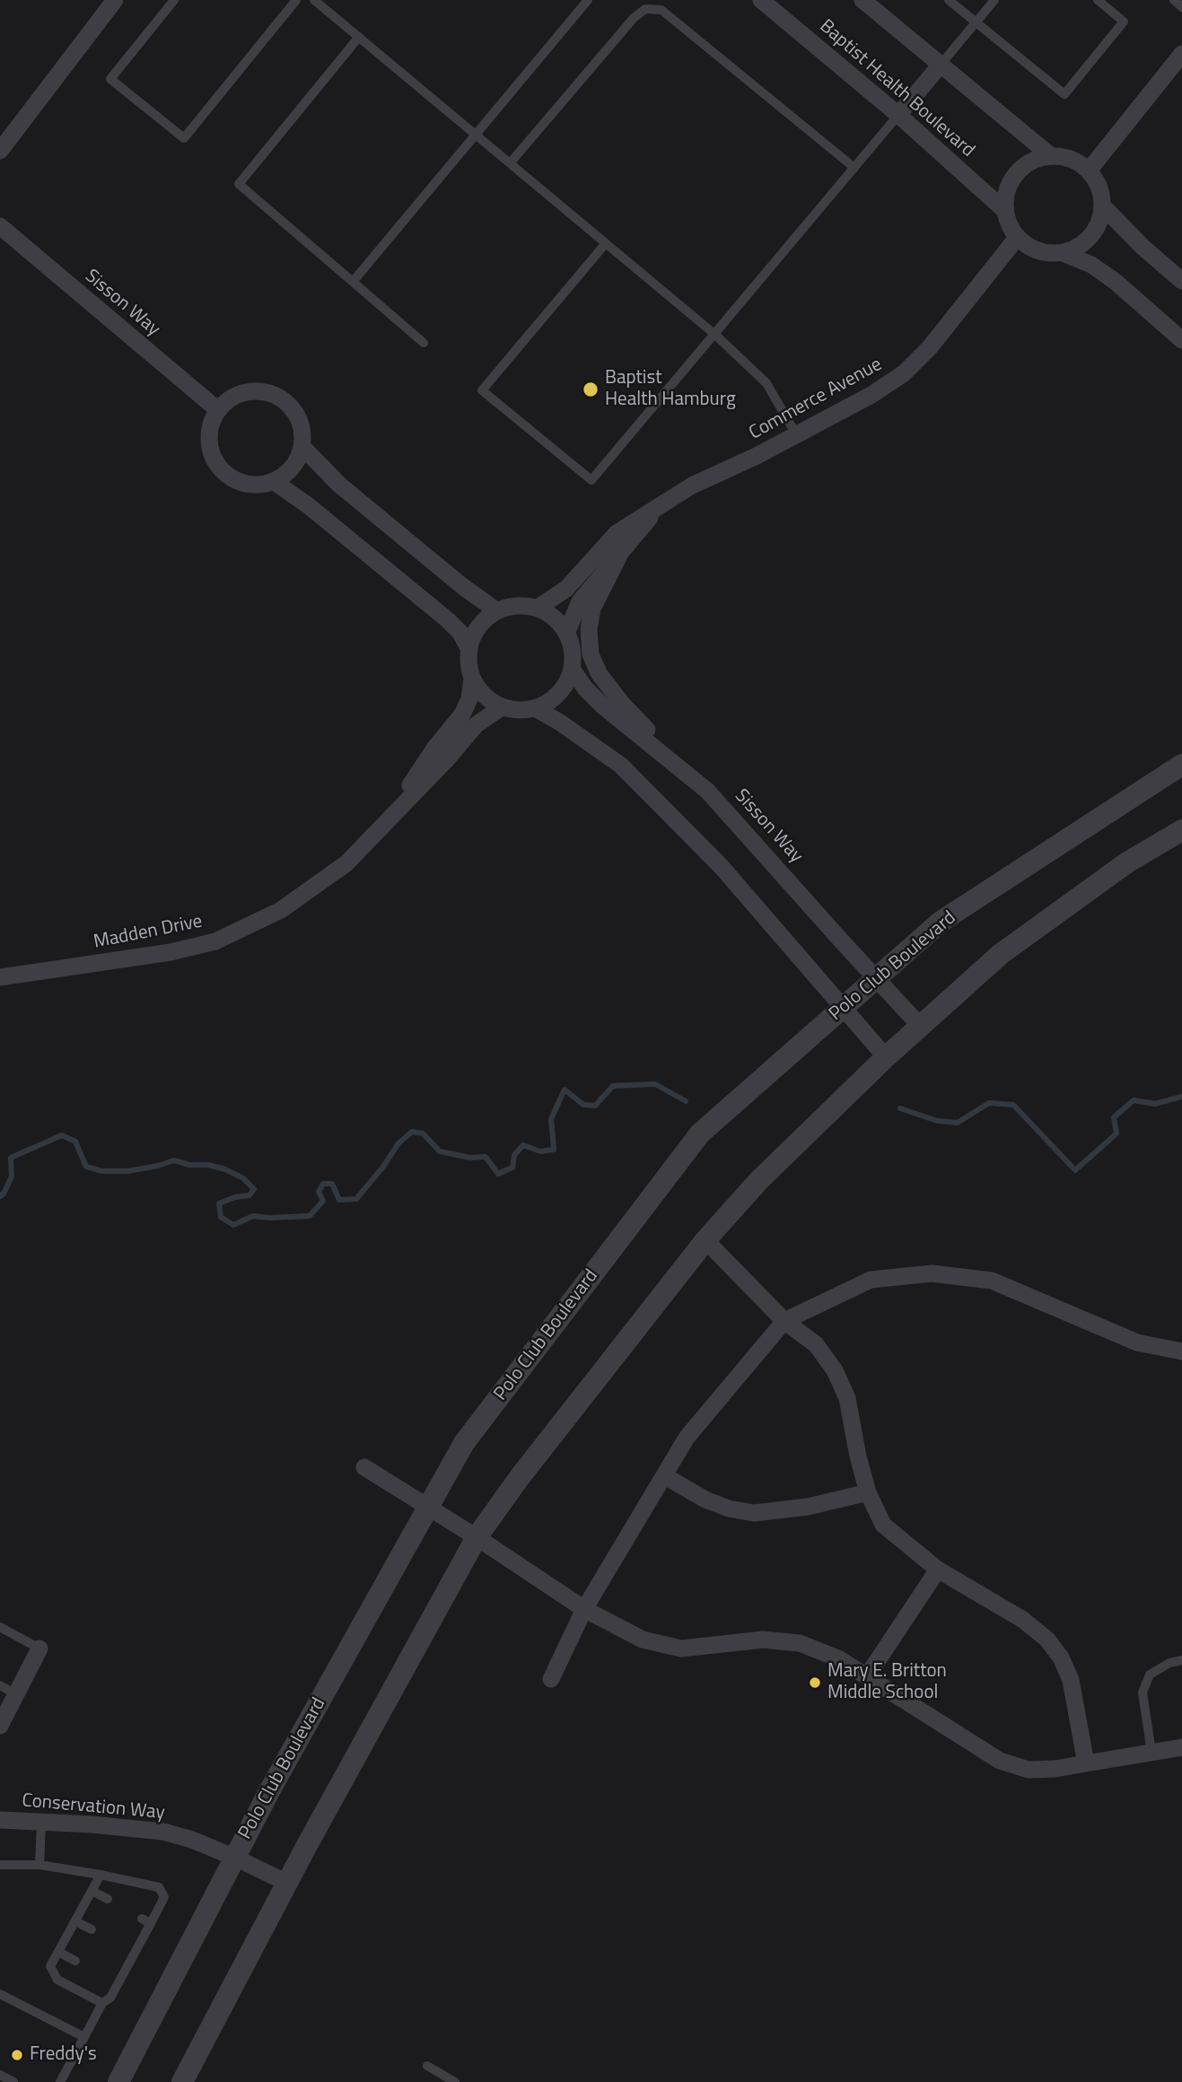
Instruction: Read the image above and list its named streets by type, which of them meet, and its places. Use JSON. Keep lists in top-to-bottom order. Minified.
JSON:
{"streets":{"street":["Baptist Health Boulevard","Sisson Way","Commerce Avenue","Madden Drive","Polo Club Boulevard","Conservation Way"]},"crossings":[["Baptist Health Boulevard","Commerce Avenue"],["Sisson Way","Commerce Avenue"],["Sisson Way","Madden Drive"],["Sisson Way","Polo Club Boulevard"],["Commerce Avenue","Madden Drive"],["Polo Club Boulevard","Conservation Way"]],"places":["Baptist Health Hamburg","Mary E. Britton Middle School","Freddy's"]}
